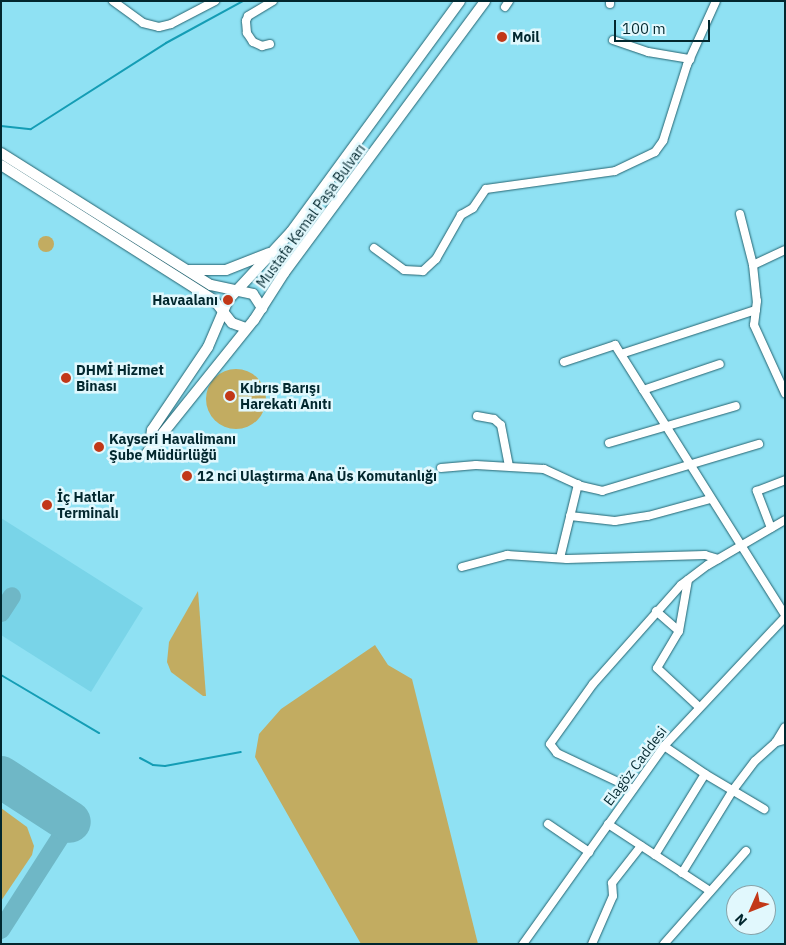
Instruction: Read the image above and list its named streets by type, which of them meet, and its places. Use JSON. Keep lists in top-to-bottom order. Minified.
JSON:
{"streets":{"main road":["Mustafa Kemal Paşa Bulvarı"],"street":["Elagöz Caddesi"]},"places":["Moil","Havaalanı","DHMİ Hizmet Binası","Kıbrıs Barışı Harekatı Anıtı","Kayseri Havalimanı Şube Müdürlüğü","12 nci Ulaştırma Ana Üs Komutanlığı","İç Hatlar Terminalı"],"scale_bar":"100 m","north":"bottom left"}
